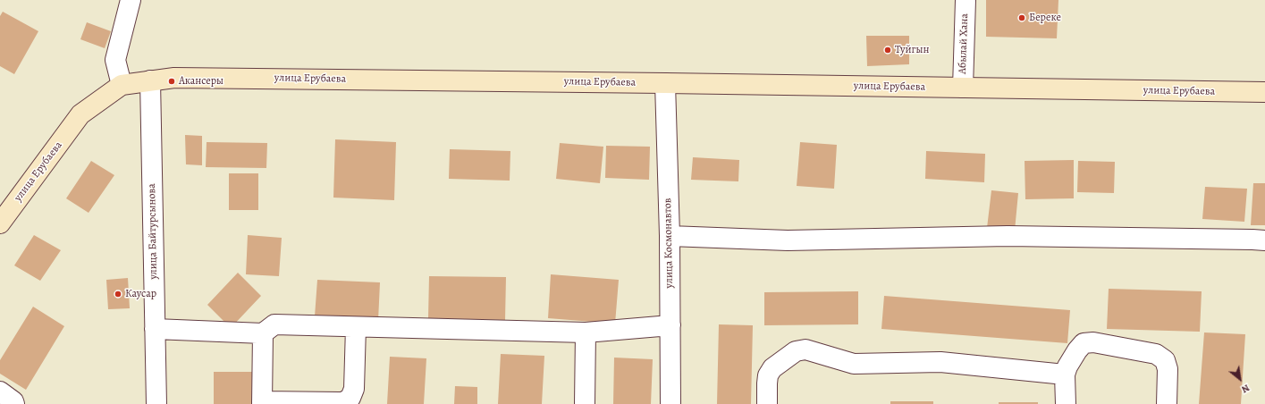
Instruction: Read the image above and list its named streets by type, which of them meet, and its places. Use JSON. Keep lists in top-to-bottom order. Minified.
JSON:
{"streets":{"street":["Абылай Хана","улица Ерубаева","улица Байтурсынова","улица Космонавтов"]},"crossings":[["Абылай Хана","улица Ерубаева"],["улица Ерубаева","улица Байтурсынова"],["улица Ерубаева","улица Космонавтов"]],"places":["Береке","Туйгын","Акансеры","Каусар"],"north":"bottom right"}
